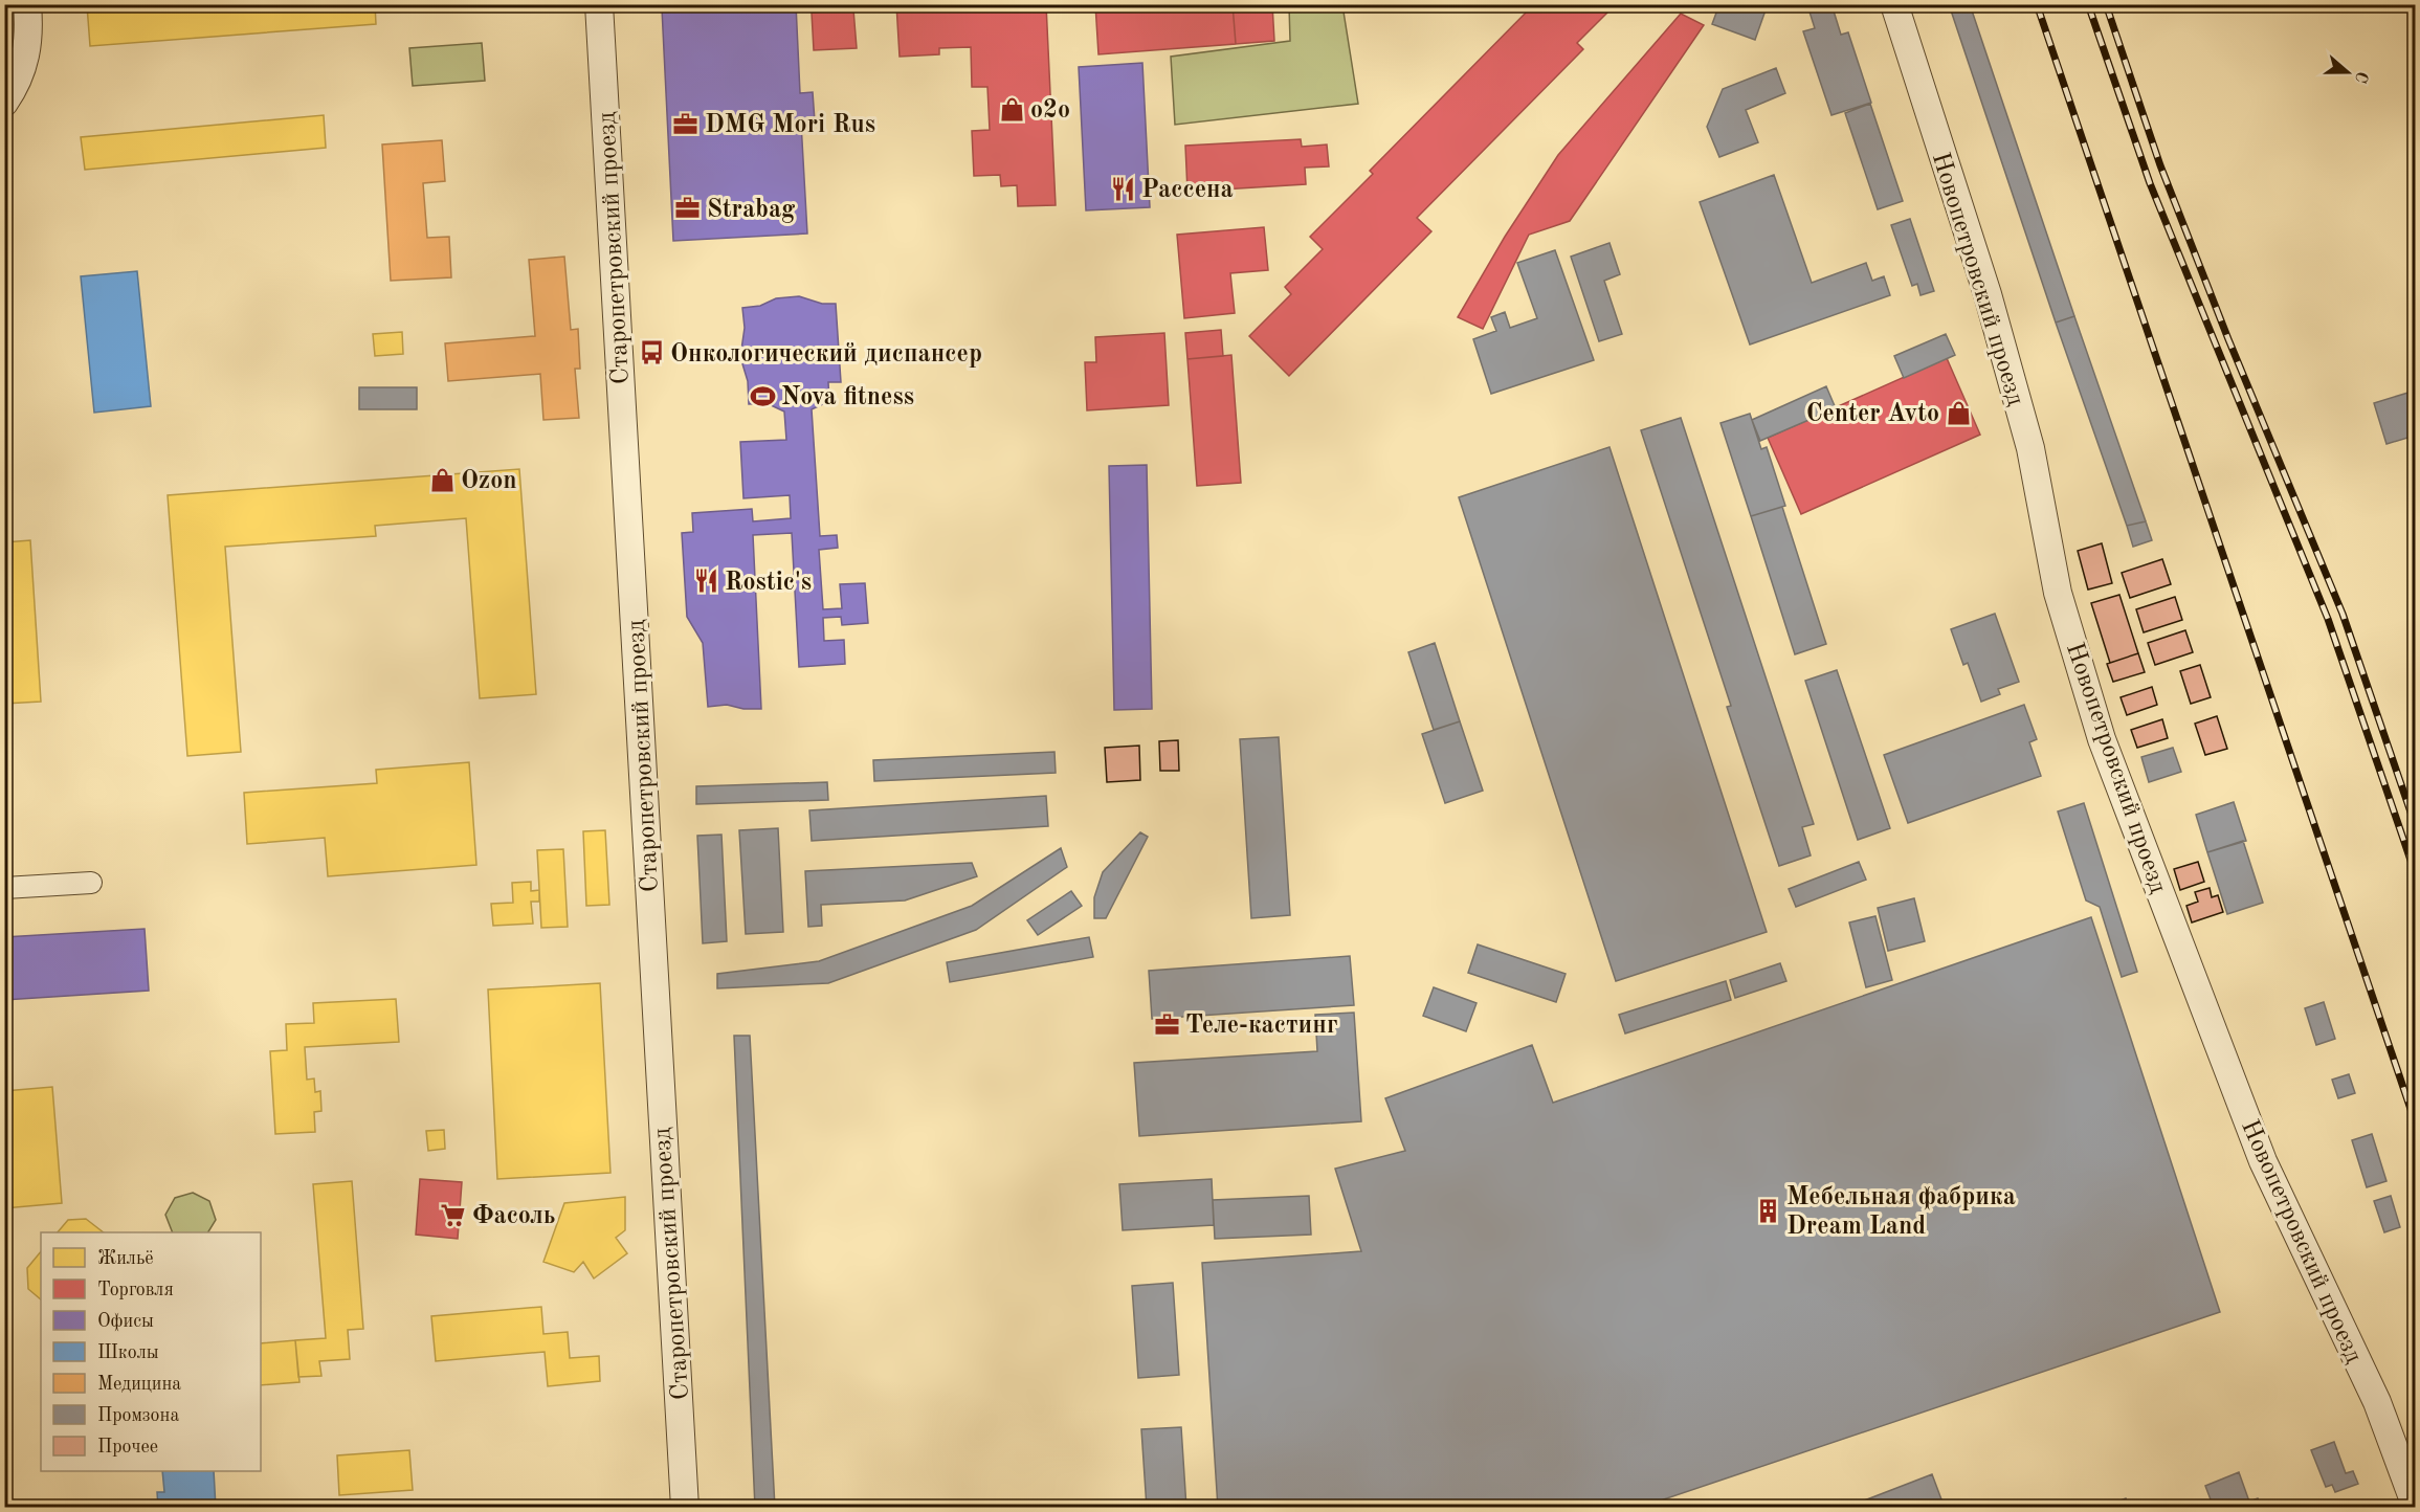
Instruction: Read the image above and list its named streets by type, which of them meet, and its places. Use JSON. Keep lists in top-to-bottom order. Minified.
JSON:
{"streets":{"street":["Старопетровский проезд","Новопетровский проезд"]},"places":{"shop":["o2o","Center Avto","Ozon"],"office":["DMG Mori Rus","Strabag","Теле-кастинг"],"restaurant":["Рассена","Rostic's"],"bus stop":["Онкологический диспансер"],"sports":["Nova fitness"],"building":["Мебельная фабрика Dream Land"],"supermarket":["Фасоль"]},"legend":["Жильё","Торговля","Офисы","Школы","Медицина","Промзона","Прочее"],"north":"right"}
